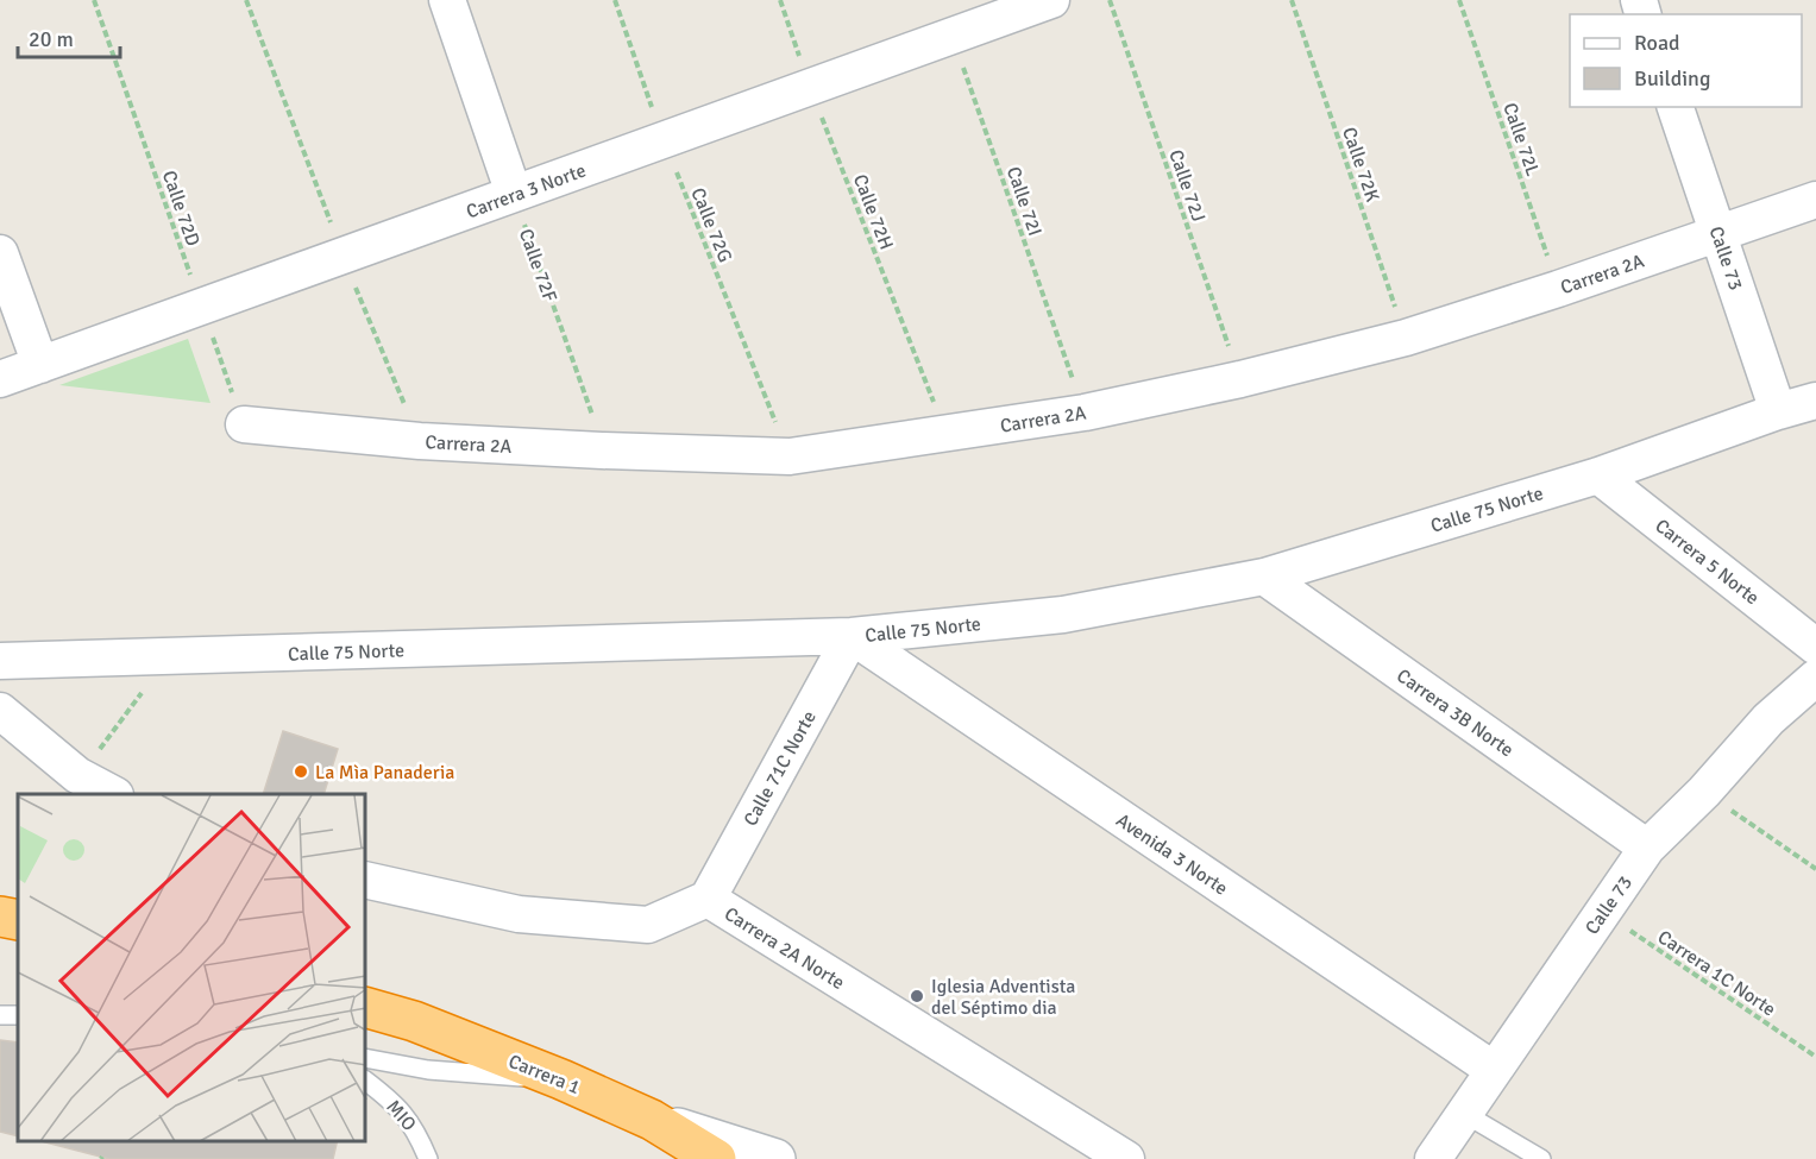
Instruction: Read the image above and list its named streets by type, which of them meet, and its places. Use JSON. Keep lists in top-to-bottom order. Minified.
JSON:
{"streets":{"highway":["Carrera 1"],"street":["Carrera 3 Norte","Calle 73","Carrera 2A","Calle 75 Norte","Carrera 5 Norte","Carrera 3B Norte","Calle 71C Norte","Avenida 3 Norte","Carrera 2A Norte"],"lane":["MIO"],"path":["Calle 72L","Calle 72K","Calle 72J","Calle 72I","Calle 72D","Calle 72H","Calle 72G","Calle 72F","Carrera 1C Norte"]},"crossings":[["Calle 72L","Carrera 2A"],["Calle 72K","Carrera 2A"],["Calle 72J","Carrera 2A"],["Carrera 3 Norte","Calle 72I"],["Carrera 3 Norte","Calle 72D"],["Carrera 3 Norte","Calle 72H"],["Carrera 3 Norte","Calle 72G"],["Carrera 3 Norte","Calle 72F"],["Calle 72I","Carrera 2A"],["Calle 72D","Carrera 2A"],["Calle 72H","Carrera 2A"],["Calle 72G","Carrera 2A"],["Calle 73","Carrera 2A"],["Calle 73","Calle 75 Norte"],["Calle 73","Carrera 3B Norte"],["Calle 73","Avenida 3 Norte"],["Calle 73","Carrera 1C Norte"],["Calle 72F","Carrera 2A"],["Calle 75 Norte","Carrera 5 Norte"],["Calle 75 Norte","Carrera 3B Norte"],["Calle 75 Norte","Calle 71C Norte"],["Calle 75 Norte","Avenida 3 Norte"],["Calle 71C Norte","Avenida 3 Norte"],["Calle 71C Norte","Carrera 2A Norte"]],"places":["La Mìa Panaderia","Iglesia Adventista del Séptimo dia"],"legend":["Road","Building"],"scale_bar":"20 m"}
